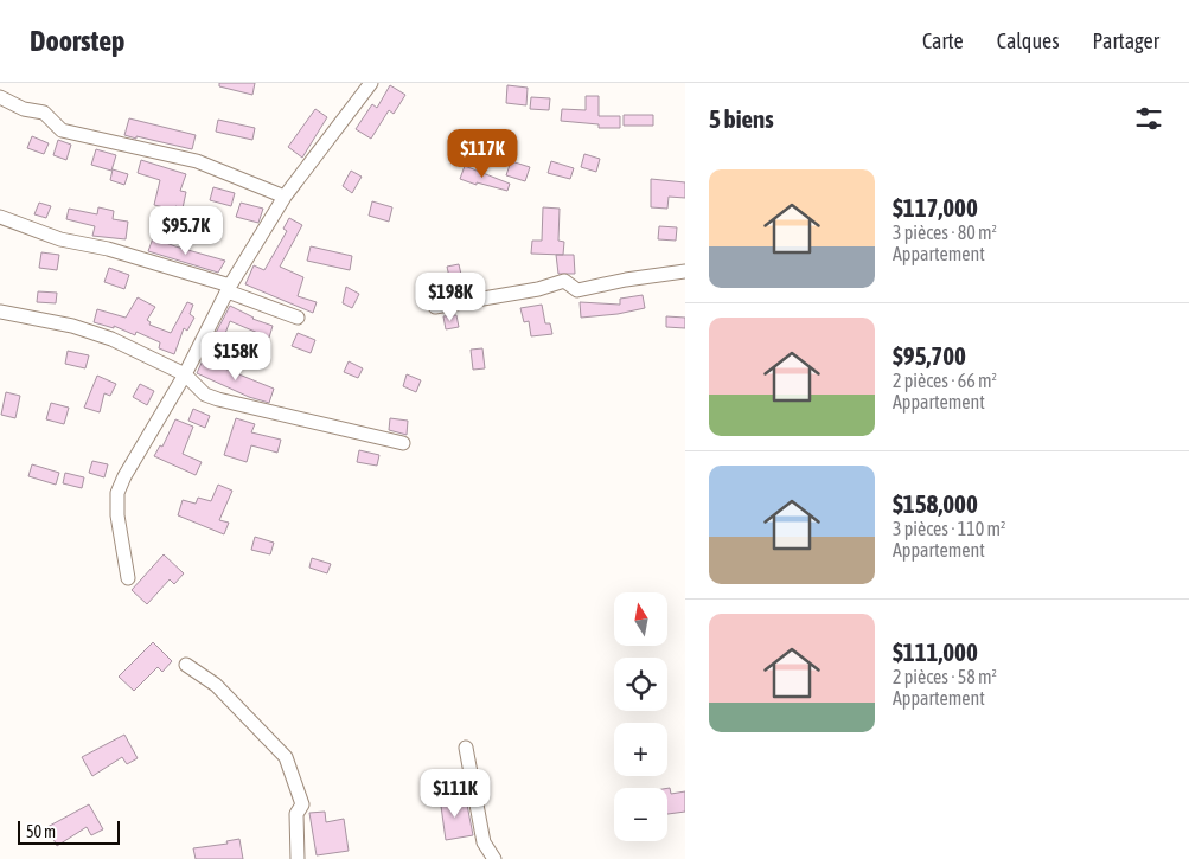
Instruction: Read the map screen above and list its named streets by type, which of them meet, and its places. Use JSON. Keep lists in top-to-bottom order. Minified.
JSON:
{"scale_bar":"50 m","north":"top","page":{"header":"Doorstep","nav":["Carte","Calques","Partager"],"heading":"5 biens","price":["$117K","$95.7K","$198K","$158K","$111K"],"list":[{"name":"$117,000","note":"3 pièces · 80 m² · Appartement"},{"name":"$95,700","note":"2 pièces · 66 m² · Appartement"},{"name":"$158,000","note":"3 pièces · 110 m² · Appartement"},{"name":"$111,000","note":"2 pièces · 58 m² · Appartement"}],"map_buttons":["+","−"],"scale":"50 m"}}
